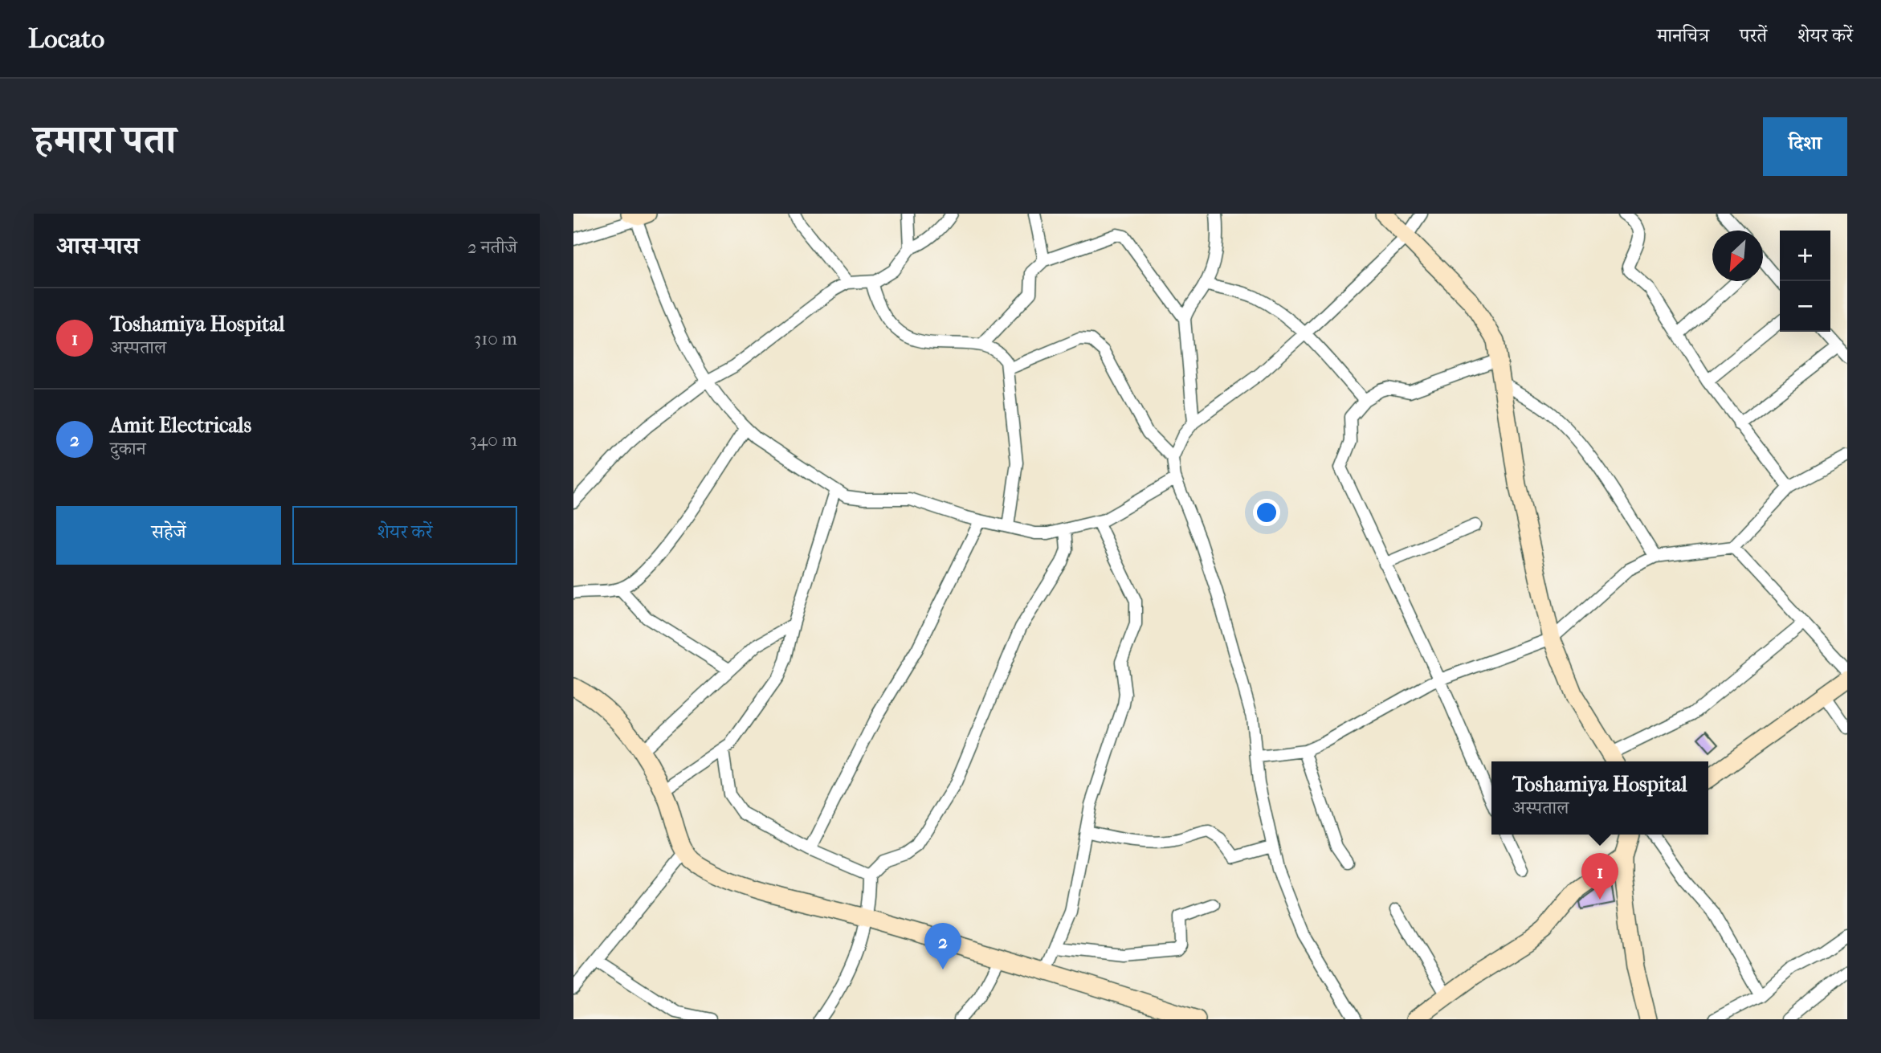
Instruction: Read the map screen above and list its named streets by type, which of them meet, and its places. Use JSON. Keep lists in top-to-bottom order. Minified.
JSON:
{"north":"bottom left","page":{"header":"Locato","nav":["मानचित्र","परतें","शेयर करें"],"title":"हमारा पता","buttons":["दिशा",["सहेजें","शेयर करें"]],"heading":["आस-पास","2 नतीजे"],"map_buttons":["+","−"],"list":[{"mark":"1","name":"Toshamiya Hospital","note":"अस्पताल","value":"310 m"},{"mark":"2","name":"Amit Electricals","note":"दुकान","value":"340 m"}],"popup":["Toshamiya Hospital","अस्पताल"],"pins":["1","2"]}}
